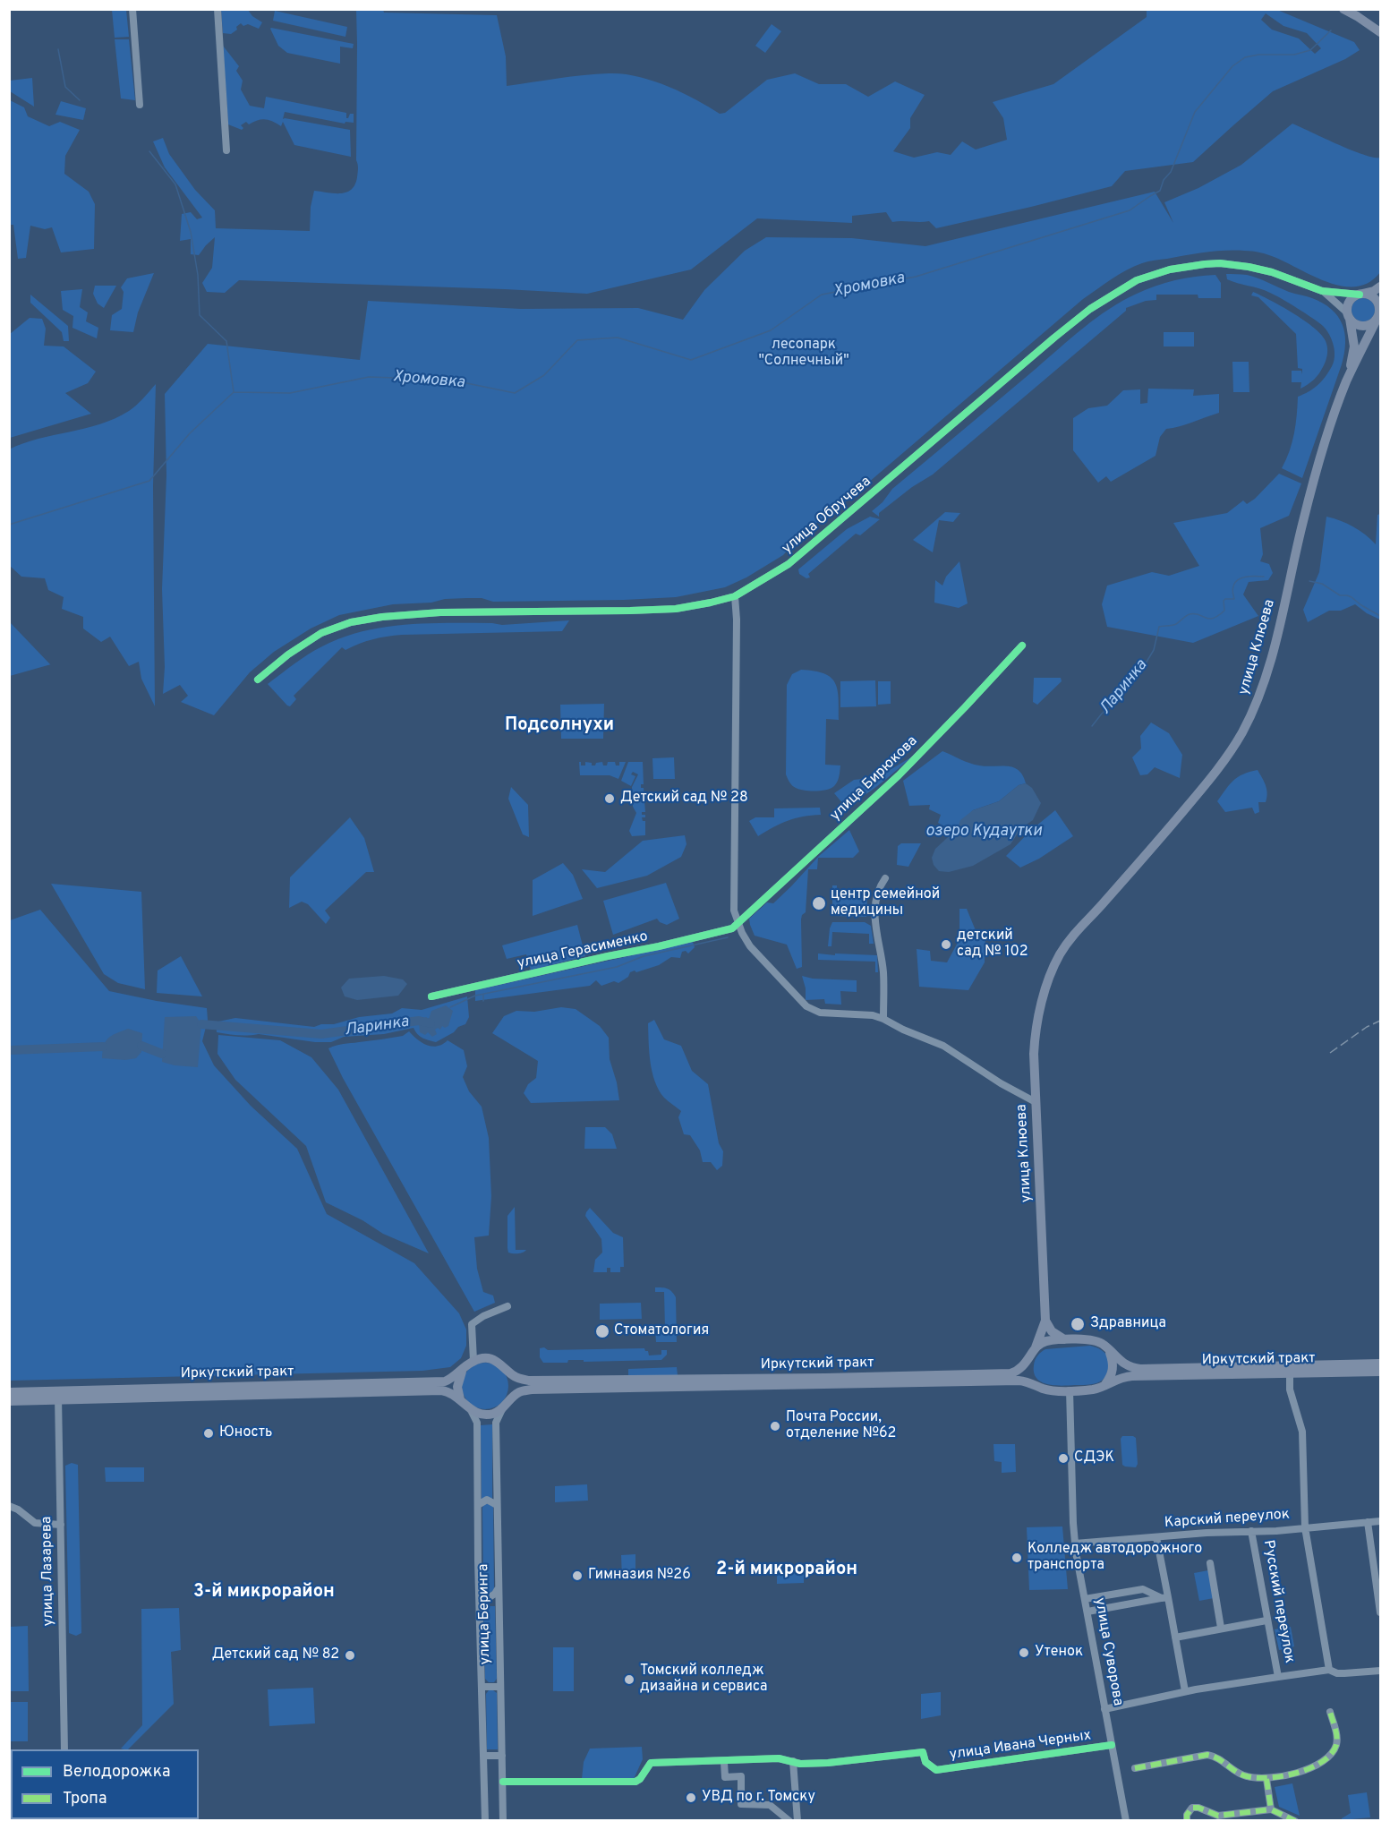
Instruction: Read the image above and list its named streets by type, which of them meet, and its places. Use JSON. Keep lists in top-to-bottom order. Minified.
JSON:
{"streets":{"main road":["улица Клюева","Иркутский тракт"],"street":["улица Обручева","улица Бирюкова","улица Герасименко","Карский переулок","улица Лазарева","Русский переулок","улица Беринга","улица Суворова","улица Ивана Черных"]},"crossings":[["улица Обручева","улица Клюева"],["улица Клюева","Иркутский тракт"],["улица Бирюкова","улица Герасименко"],["Иркутский тракт","улица Лазарева"],["Иркутский тракт","улица Беринга"],["Иркутский тракт","улица Суворова"],["Карский переулок","Русский переулок"],["Карский переулок","улица Суворова"],["улица Беринга","улица Ивана Черных"],["улица Суворова","улица Ивана Черных"]],"districts":["Подсолнухи","2-й микрорайон","3-й микрорайон"],"water":["Хромовка","Ларинка","озеро Кудаутки"],"parks":["лесопарк \"Солнечный\""],"places":["Детский сад № 28","центр семейной медицины","детский сад № 102","Здравница","Стоматология","Почта России, отделение №62","Юность","СДЭК","Колледж автодорожного транспорта","Гимназия №26","Утенок","Детский сад № 82","Томский колледж дизайна и сервиса","УВД по г. Томску"],"legend":["Велодорожка","Тропа"]}
